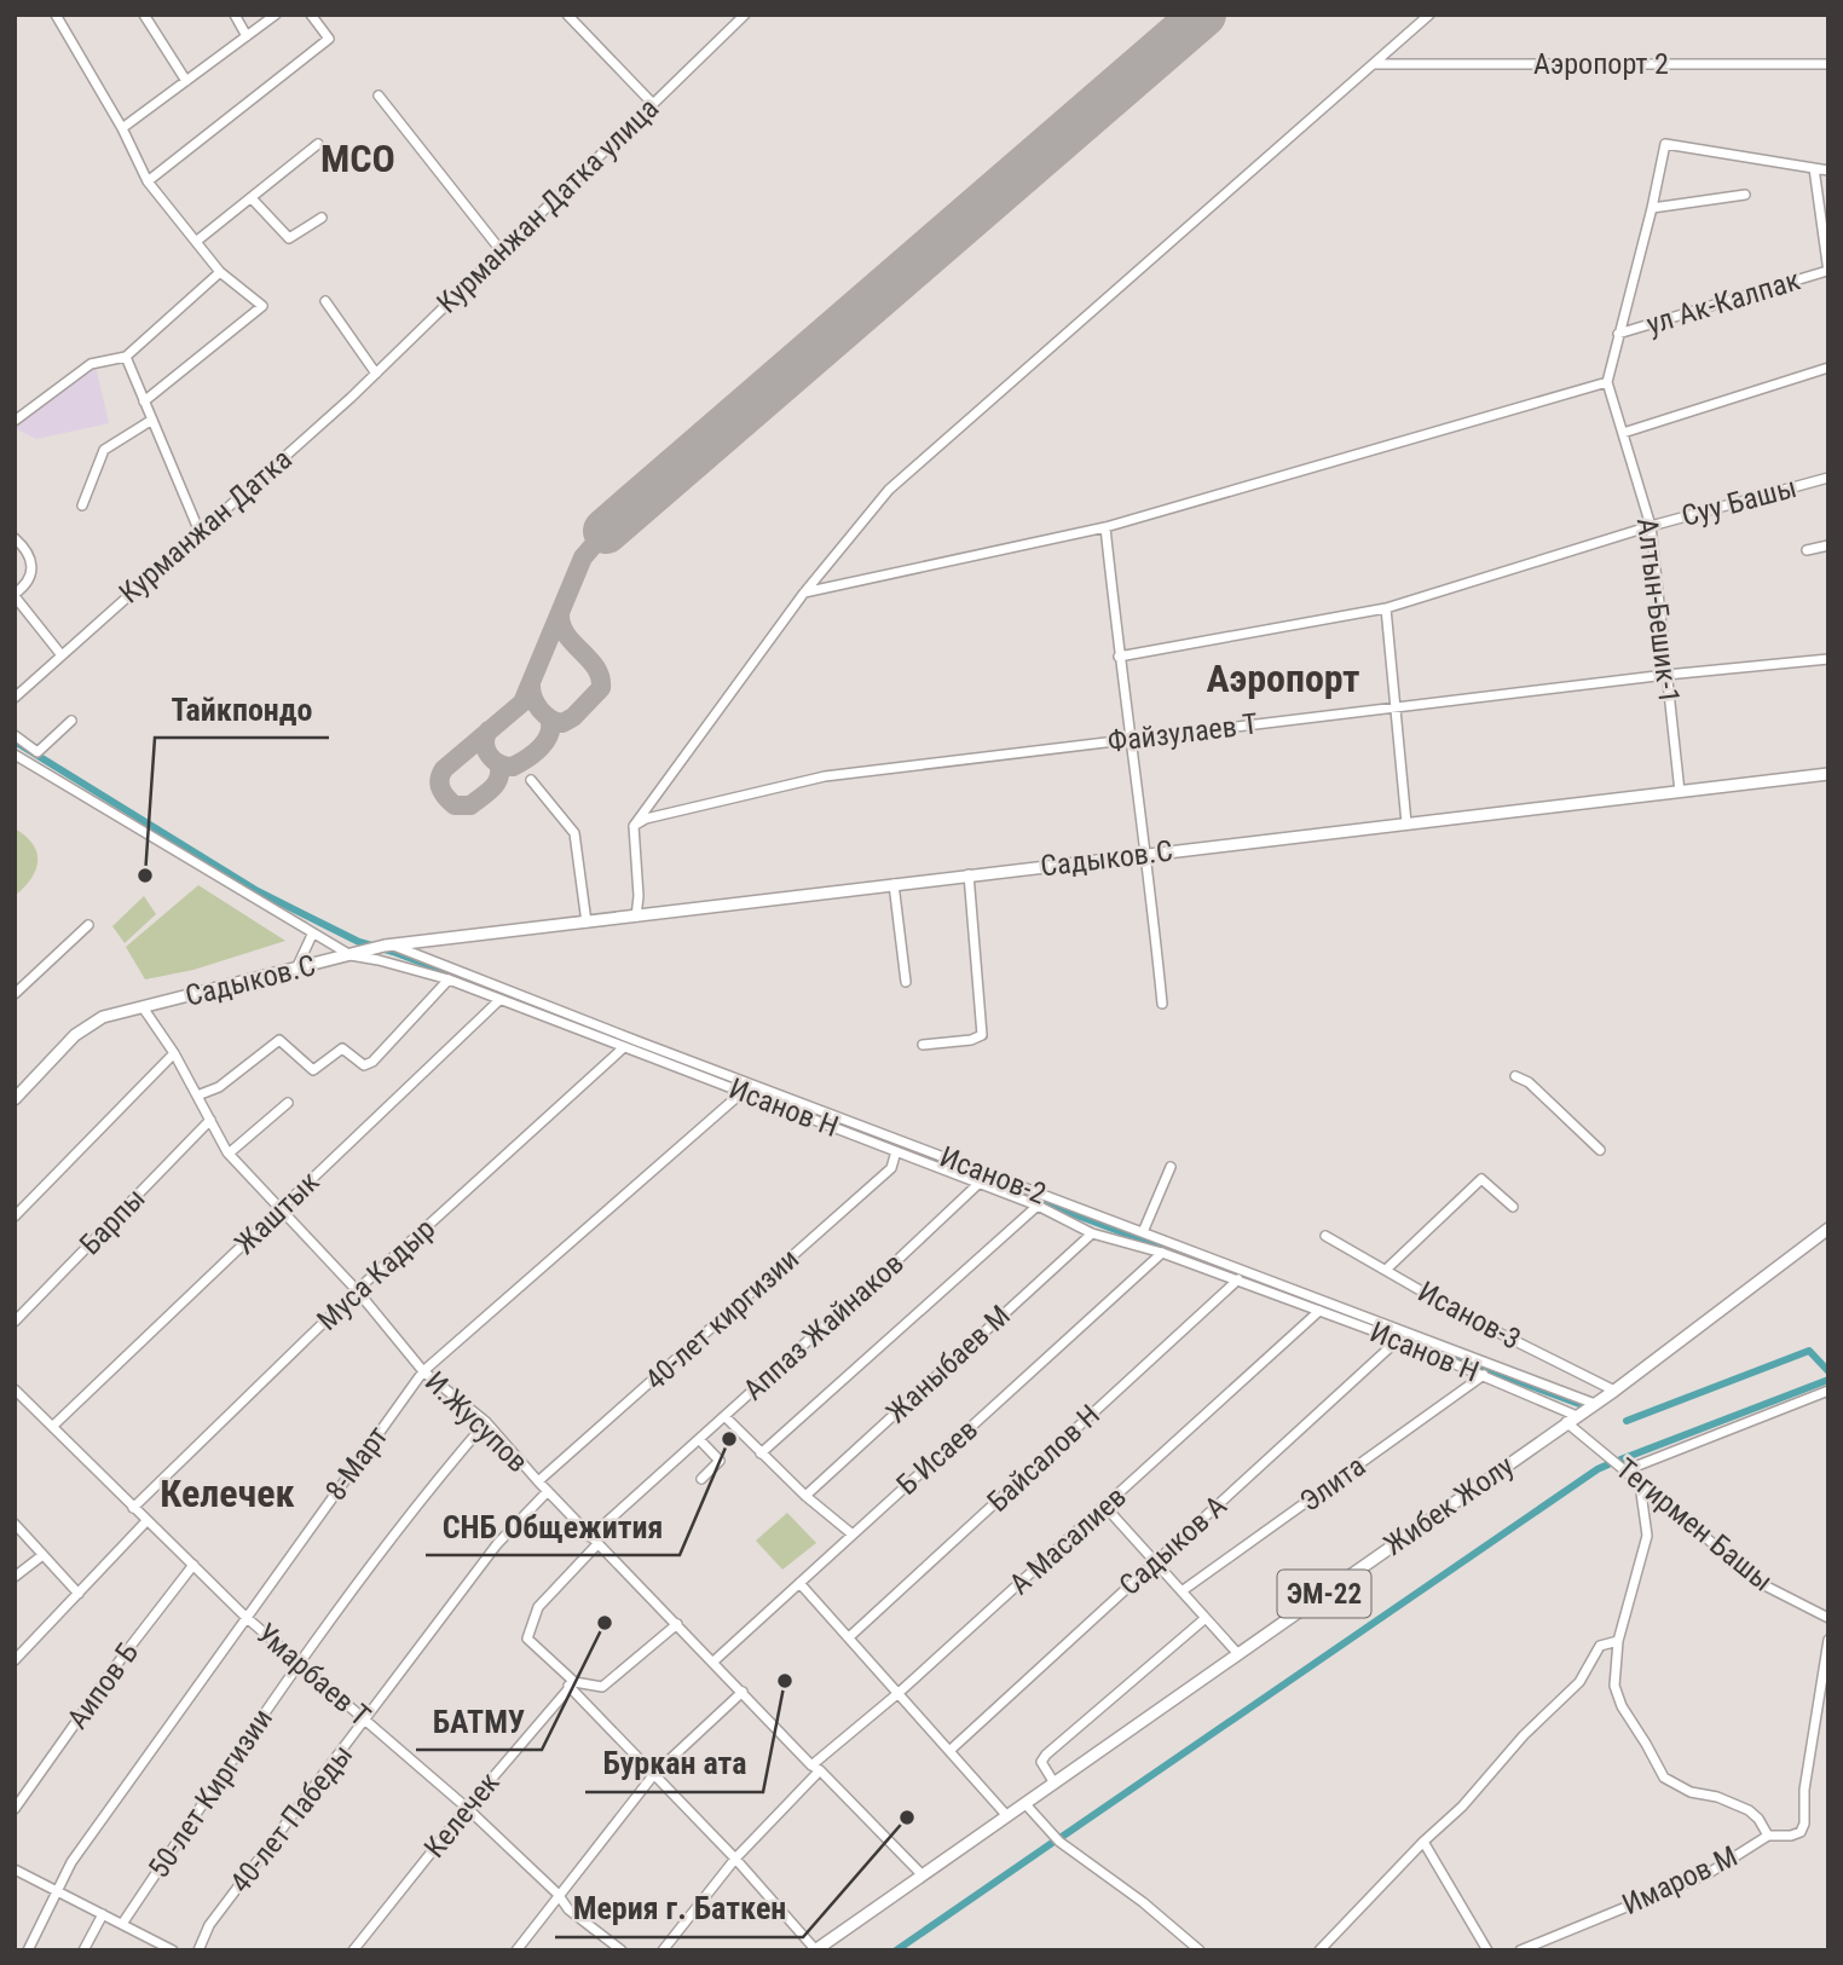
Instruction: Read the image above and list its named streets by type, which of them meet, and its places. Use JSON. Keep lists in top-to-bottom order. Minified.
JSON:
{"streets":{"main road":["Садыков.С","Жибек Жолу","ЭМ-22"],"street":["Аэропорт 2","Курманжан Датка улица","ул Ак-Калпак","Суу Башы","Курманжан Датка","Алтын-Бешик-1","Файзулаев Т","Исанов Н","Исанов-2","Жаштык","Барпы","Муса Кадыр","Исанов-3","40-лет киргизии","Аппаз Жайнаков","Жаныбаев М","И.Жусупов","Б Исаев","Байсалов Н","8-Март","Элита","Тегирмен Башы","А Масалиев","Садыков А","Умарбаев Т","Аипов Б","50-лет Киргизии","Келечек","40-лет Пабеды","Имаров М"]},"crossings":[["Курманжан Датка улица","Курманжан Датка"],["Суу Башы","Алтын-Бешик-1"],["Алтын-Бешик-1","Файзулаев Т"],["Алтын-Бешик-1","Садыков.С"],["Садыков.С","Исанов Н"],["Садыков.С","Исанов-2"],["Садыков.С","И.Жусупов"],["Исанов Н","Жаштык"],["Исанов Н","Муса Кадыр"],["Исанов Н","40-лет киргизии"],["Исанов Н","Аппаз Жайнаков"],["Исанов Н","Жаныбаев М"],["Исанов Н","Б Исаев"],["Исанов Н","Байсалов Н"],["Исанов Н","8-Март"],["Исанов Н","Элита"],["Исанов Н","Жибек Жолу"],["Исанов Н","Тегирмен Башы"],["Исанов Н","А Масалиев"],["Исанов Н","Садыков А"],["Исанов-2","Жибек Жолу"],["Жаштык","И.Жусупов"],["Жаштык","Умарбаев Т"],["Барпы","И.Жусупов"],["Муса Кадыр","И.Жусупов"],["Муса Кадыр","Умарбаев Т"],["Исанов-3","Жибек Жолу"],["40-лет киргизии","И.Жусупов"],["Аппаз Жайнаков","И.Жусупов"],["Аппаз Жайнаков","Келечек"],["И.Жусупов","Б Исаев"],["И.Жусупов","8-Март"],["И.Жусупов","Жибек Жолу"],["И.Жусупов","А Масалиев"],["И.Жусупов","50-лет Киргизии"],["И.Жусупов","40-лет Пабеды"],["8-Март","Умарбаев Т"],["Жибек Жолу","Тегирмен Башы"],["Умарбаев Т","Аипов Б"],["Умарбаев Т","50-лет Киргизии"],["Умарбаев Т","Келечек"],["Умарбаев Т","40-лет Пабеды"]],"districts":["МСО","Аэропорт","Келечек"],"places":["Тайкпондо","СНБ Общежития","БАТМУ","Буркан ата","Мерия г. Бaткен"]}
